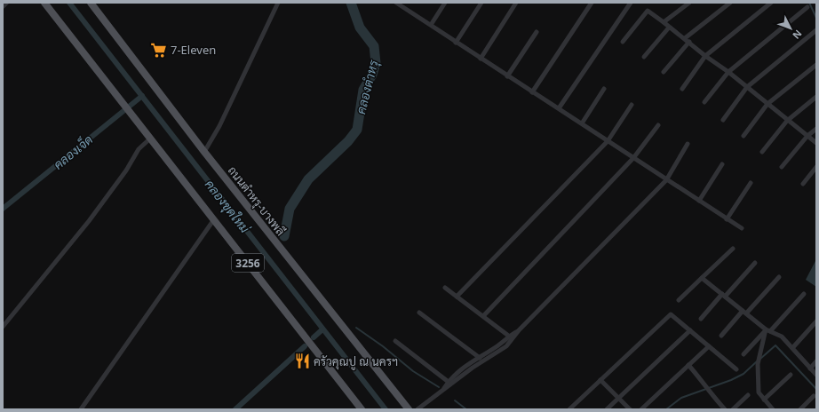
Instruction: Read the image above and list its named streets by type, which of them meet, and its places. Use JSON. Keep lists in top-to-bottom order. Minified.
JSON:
{"streets":{"main road":["ถนนตำหรุ-บางพลี","3256"]},"water":["คลองตำหรุ","คลองเจ็ด","คลองขุดใหม่"],"places":{"supermarket":["7-Eleven"],"restaurant":["ครัวคุณปู ณ นครฯ"]},"north":"bottom right"}
